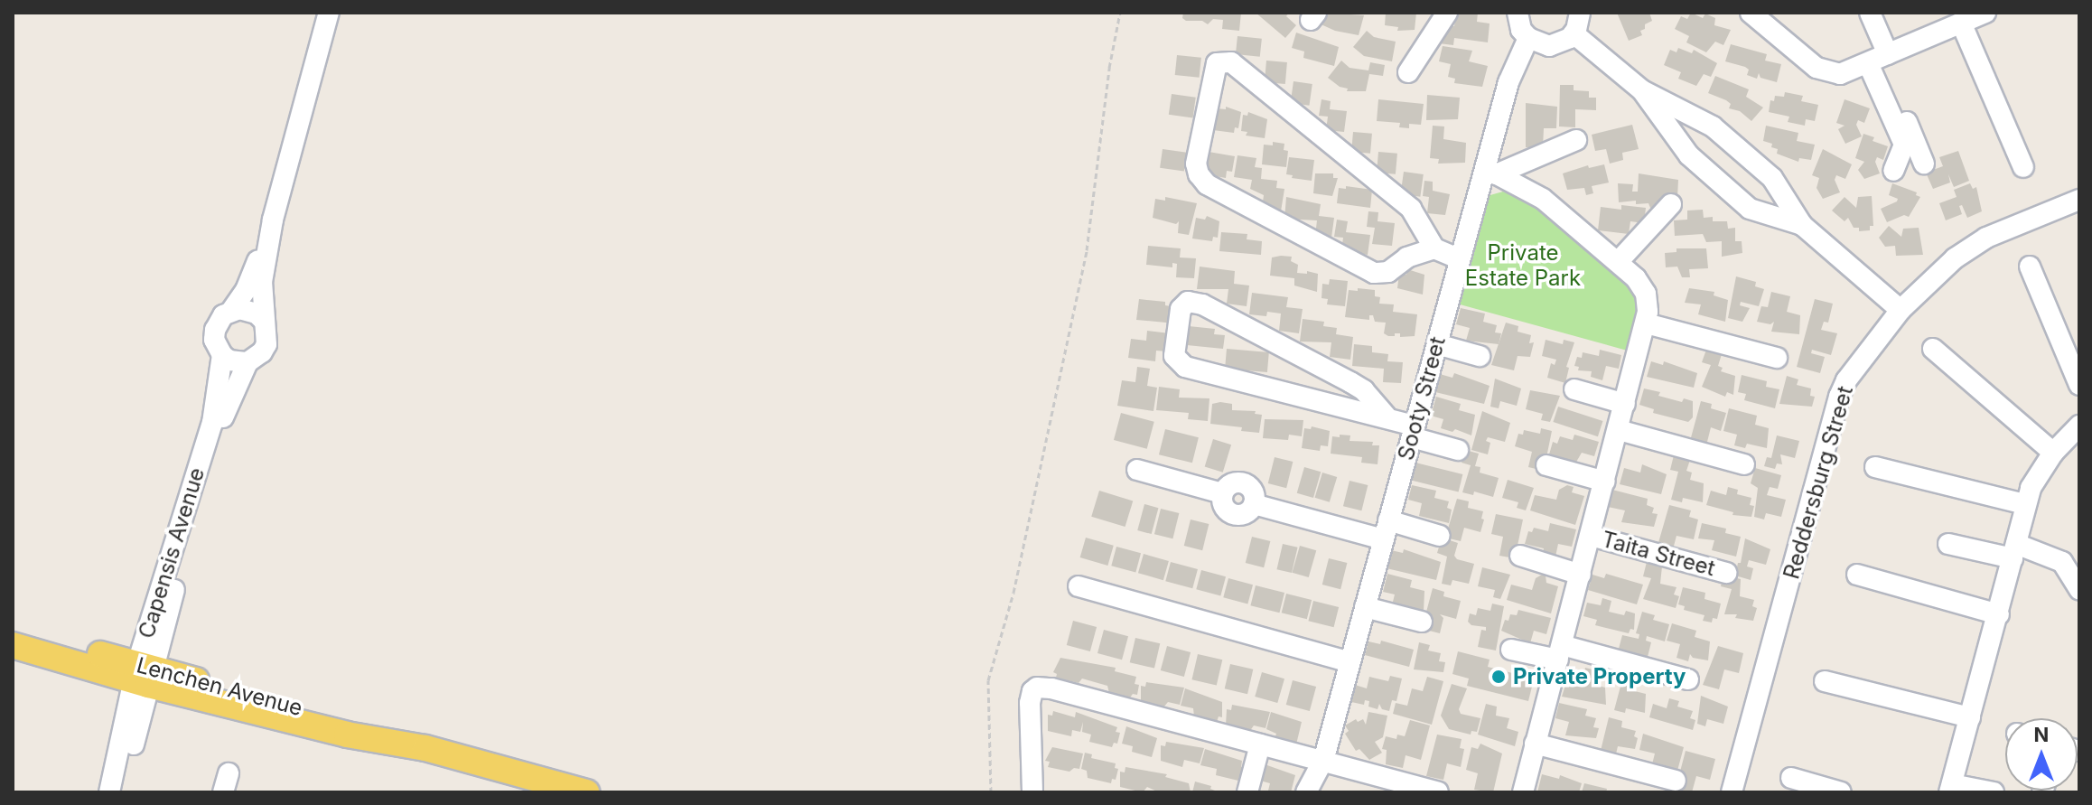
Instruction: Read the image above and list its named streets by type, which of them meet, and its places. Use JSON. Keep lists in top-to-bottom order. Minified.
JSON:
{"streets":{"main road":["Lenchen Avenue"],"street":["Sooty Street","Reddersburg Street","Capensis Avenue","Taita Street"]},"crossings":[["Sooty Street","Taita Street"],["Capensis Avenue","Lenchen Avenue"]],"parks":["Private Estate Park"],"places":["Private Property"],"north":"top"}
